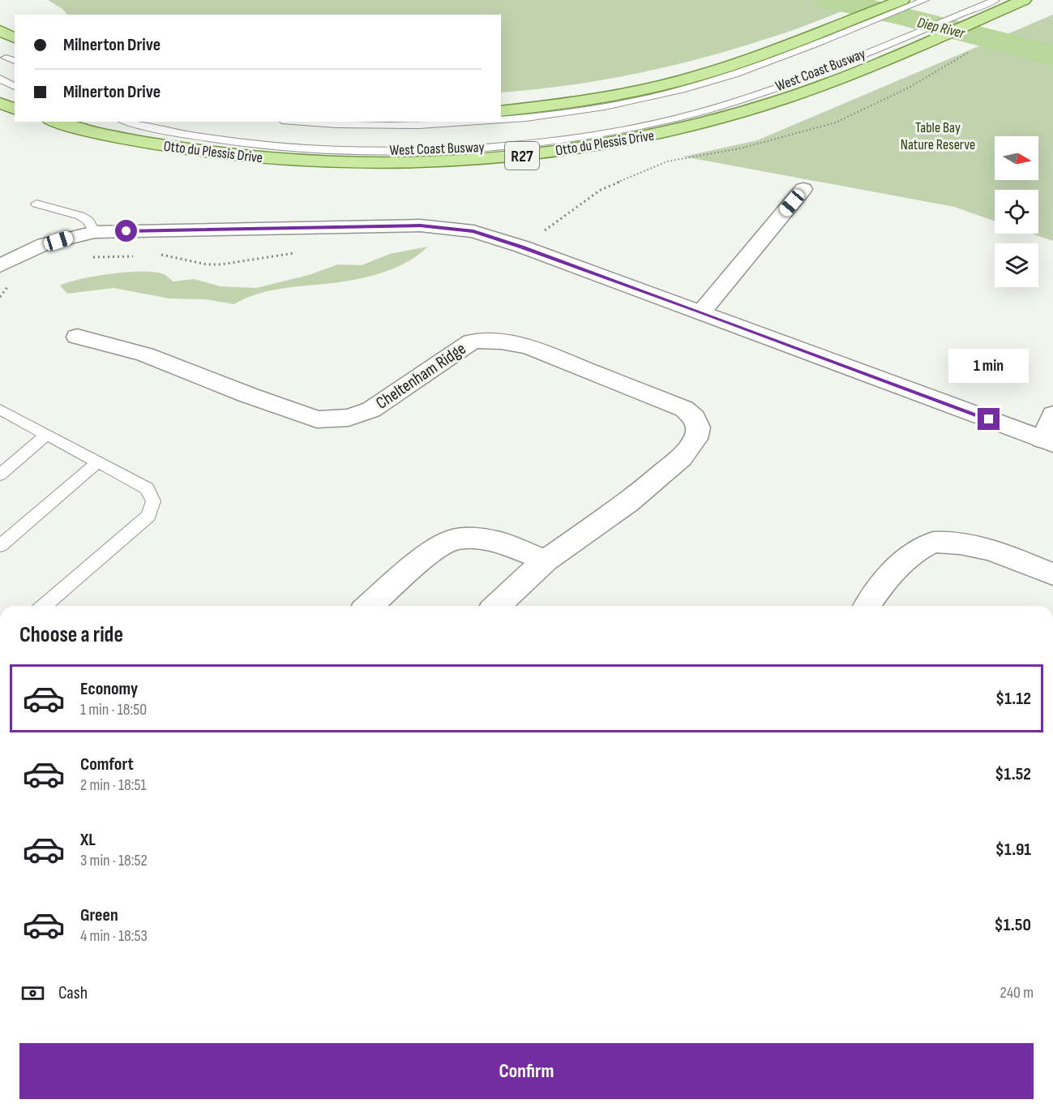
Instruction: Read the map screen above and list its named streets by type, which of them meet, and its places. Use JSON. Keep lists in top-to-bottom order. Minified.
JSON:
{"streets":{"main road":["Otto du Plessis Drive","R27"],"street":["Cheltenham Ridge"],"lane":["West Coast Busway"]},"water":["Diep River"],"parks":["Table Bay Nature Reserve"],"north":"right","page":{"banner":["Milnerton Drive","Milnerton Drive"],"bubble":"1 min","heading":"Choose a ride","list":[{"name":"Economy","note":"1 min · 18:50","value":"$1.12"},{"name":"Comfort","note":"2 min · 18:51","value":"$1.52"},{"name":"XL","note":"3 min · 18:52","value":"$1.91"},{"name":"Green","note":"4 min · 18:53","value":"$1.50"}],"pay":["Cash","240 m"],"buttons":"Confirm"}}
